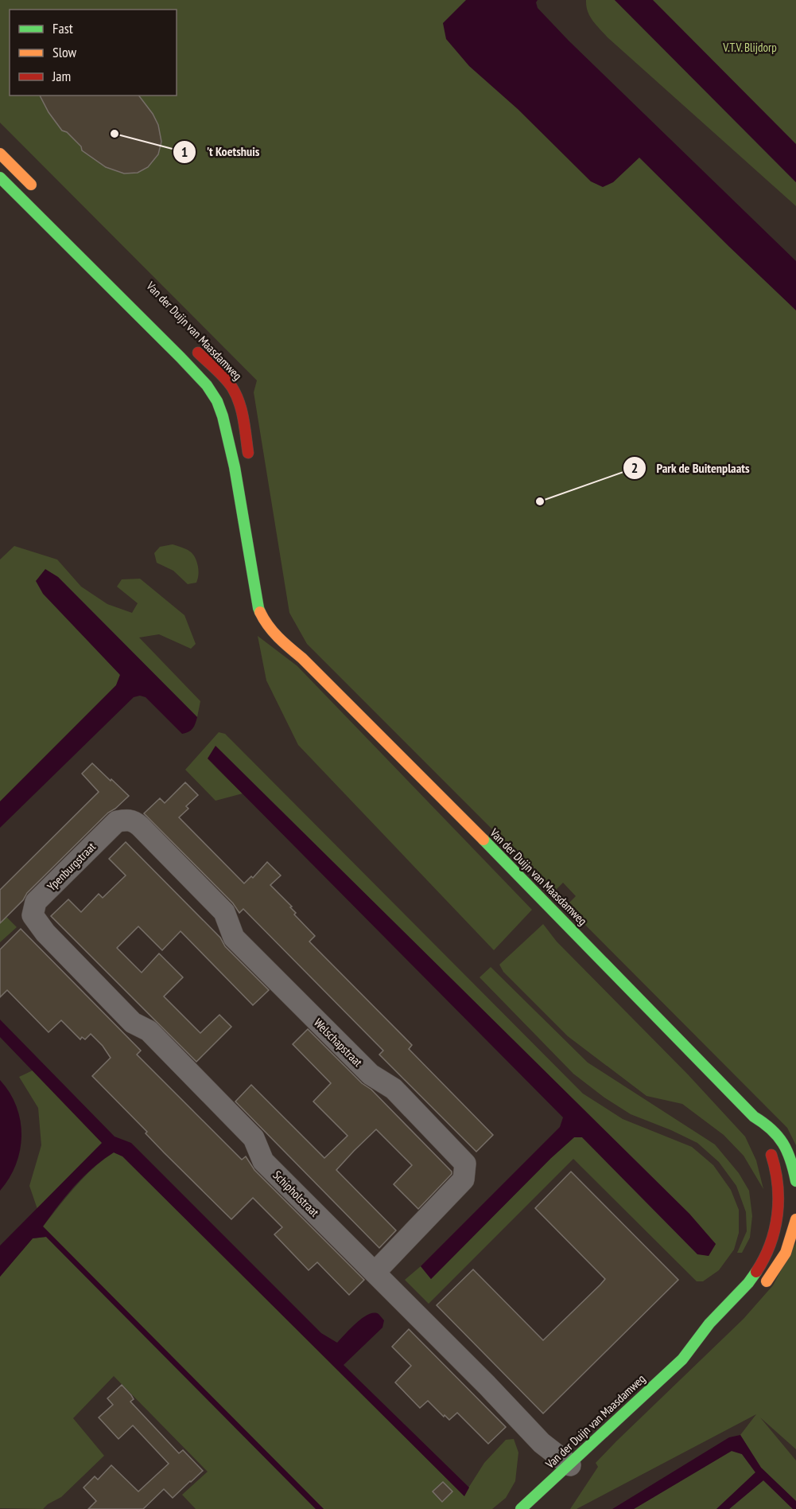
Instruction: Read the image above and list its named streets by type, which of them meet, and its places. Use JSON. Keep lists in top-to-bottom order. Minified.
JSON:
{"streets":{"street":["Van der Duijn van Maasdamweg","Ypenburgstraat","Welschapstraat","Schipholstraat"]},"crossings":[["Van der Duijn van Maasdamweg","Schipholstraat"],["Ypenburgstraat","Welschapstraat"],["Ypenburgstraat","Schipholstraat"],["Welschapstraat","Schipholstraat"]],"parks":["V.T.V. Blijdorp"],"places":["'t Koetshuis","Park de Buitenplaats"],"legend":["Fast","Slow","Jam"]}
